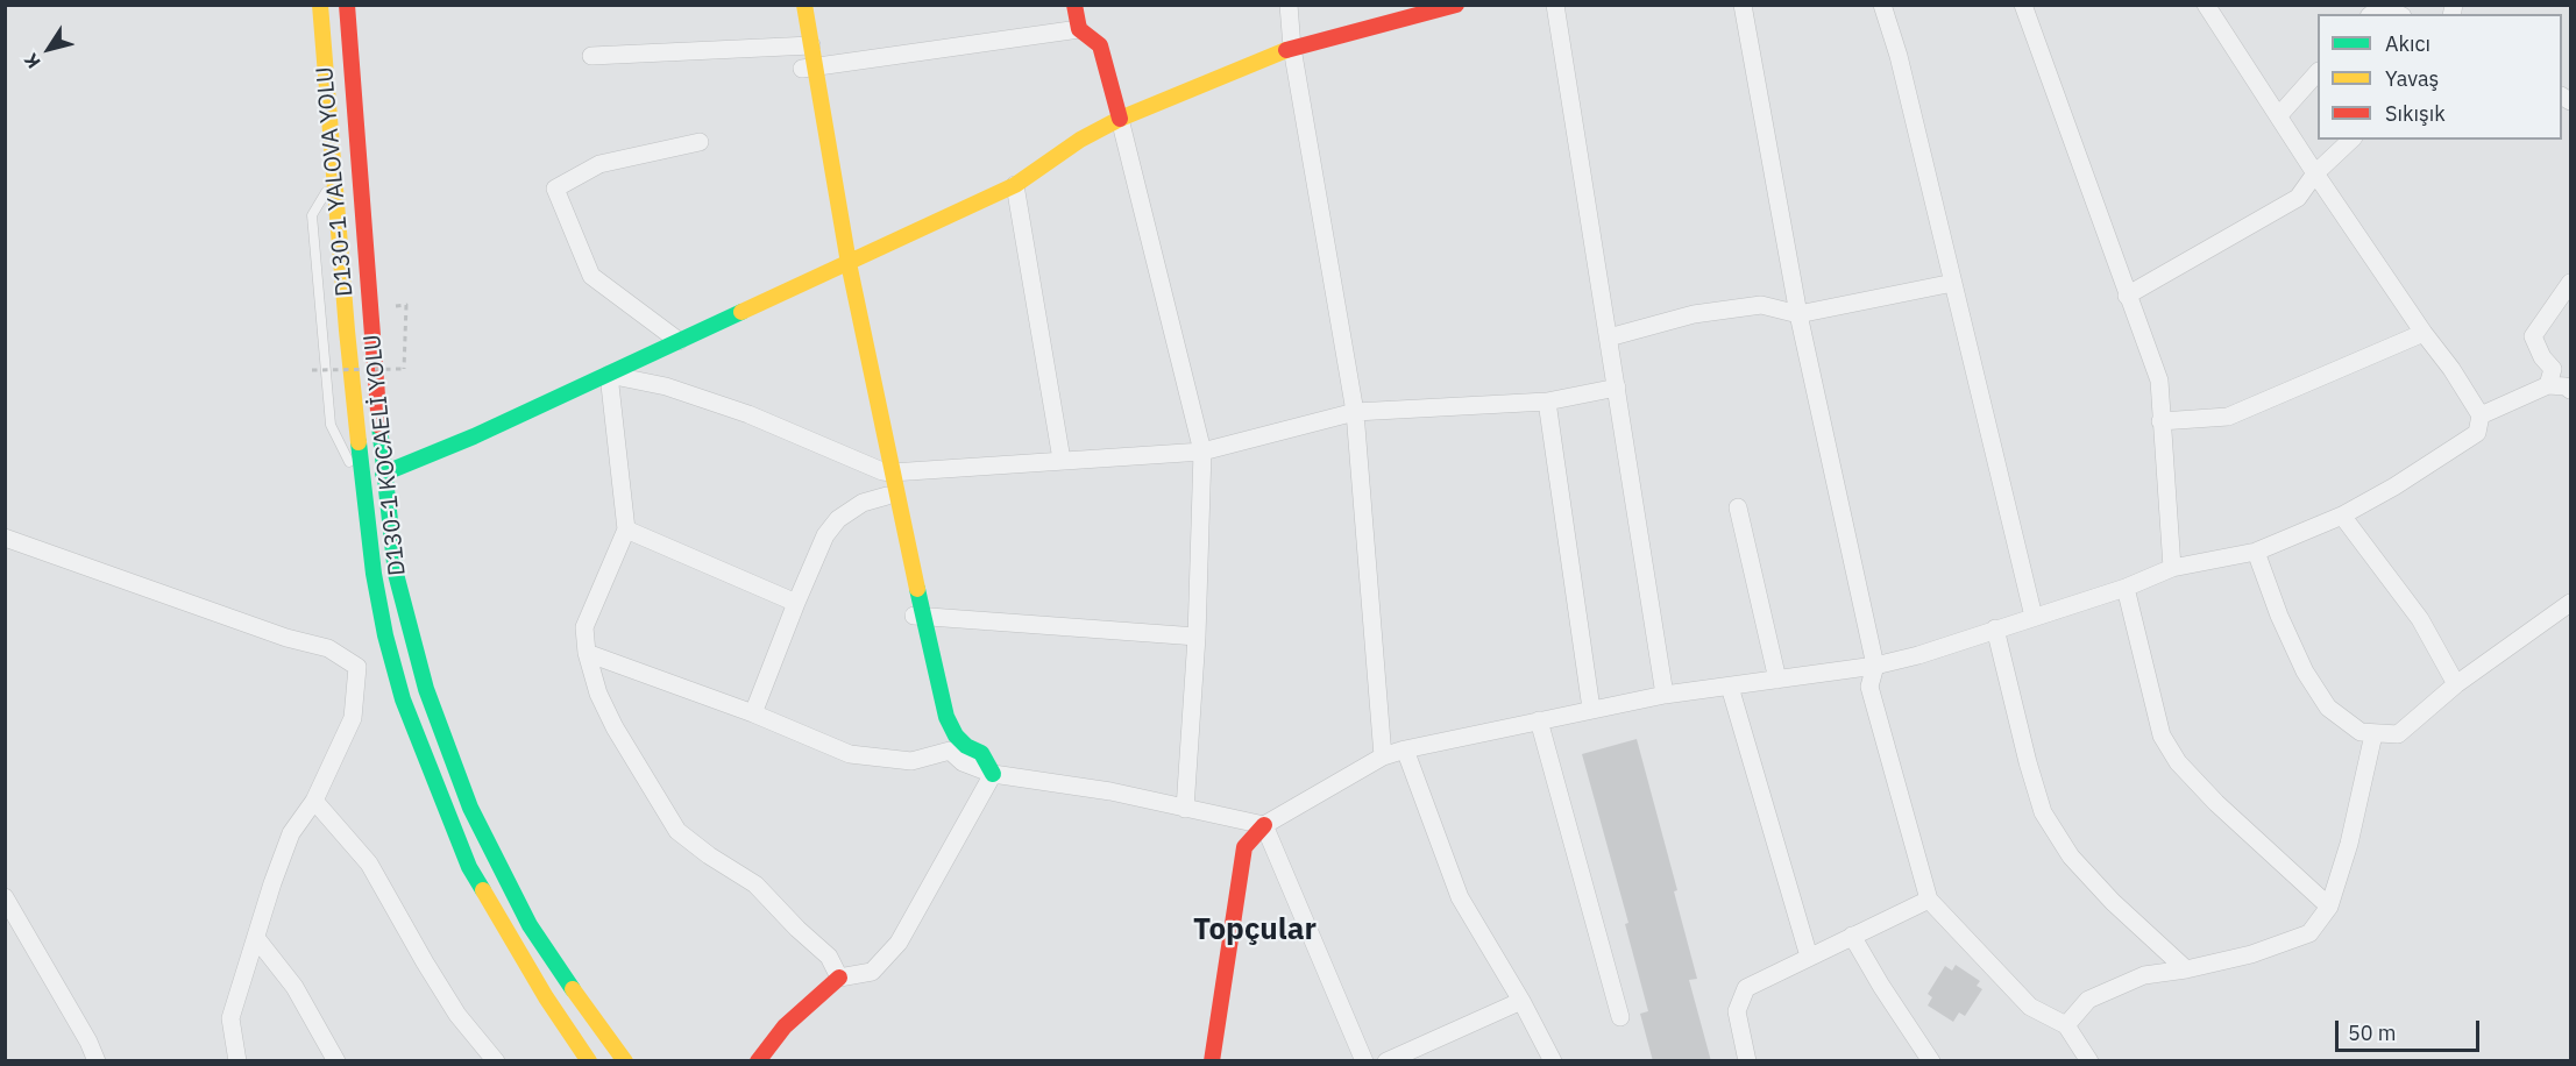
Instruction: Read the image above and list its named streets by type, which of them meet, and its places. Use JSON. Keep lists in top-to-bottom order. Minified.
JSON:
{"streets":{"main road":["D130-1 YALOVA YOLU","D130-1 KOCAELİ YOLU"]},"districts":["Topçular"],"legend":["Akıcı","Yavaş","Sıkışık"],"scale_bar":"50 m","north":"bottom left"}
